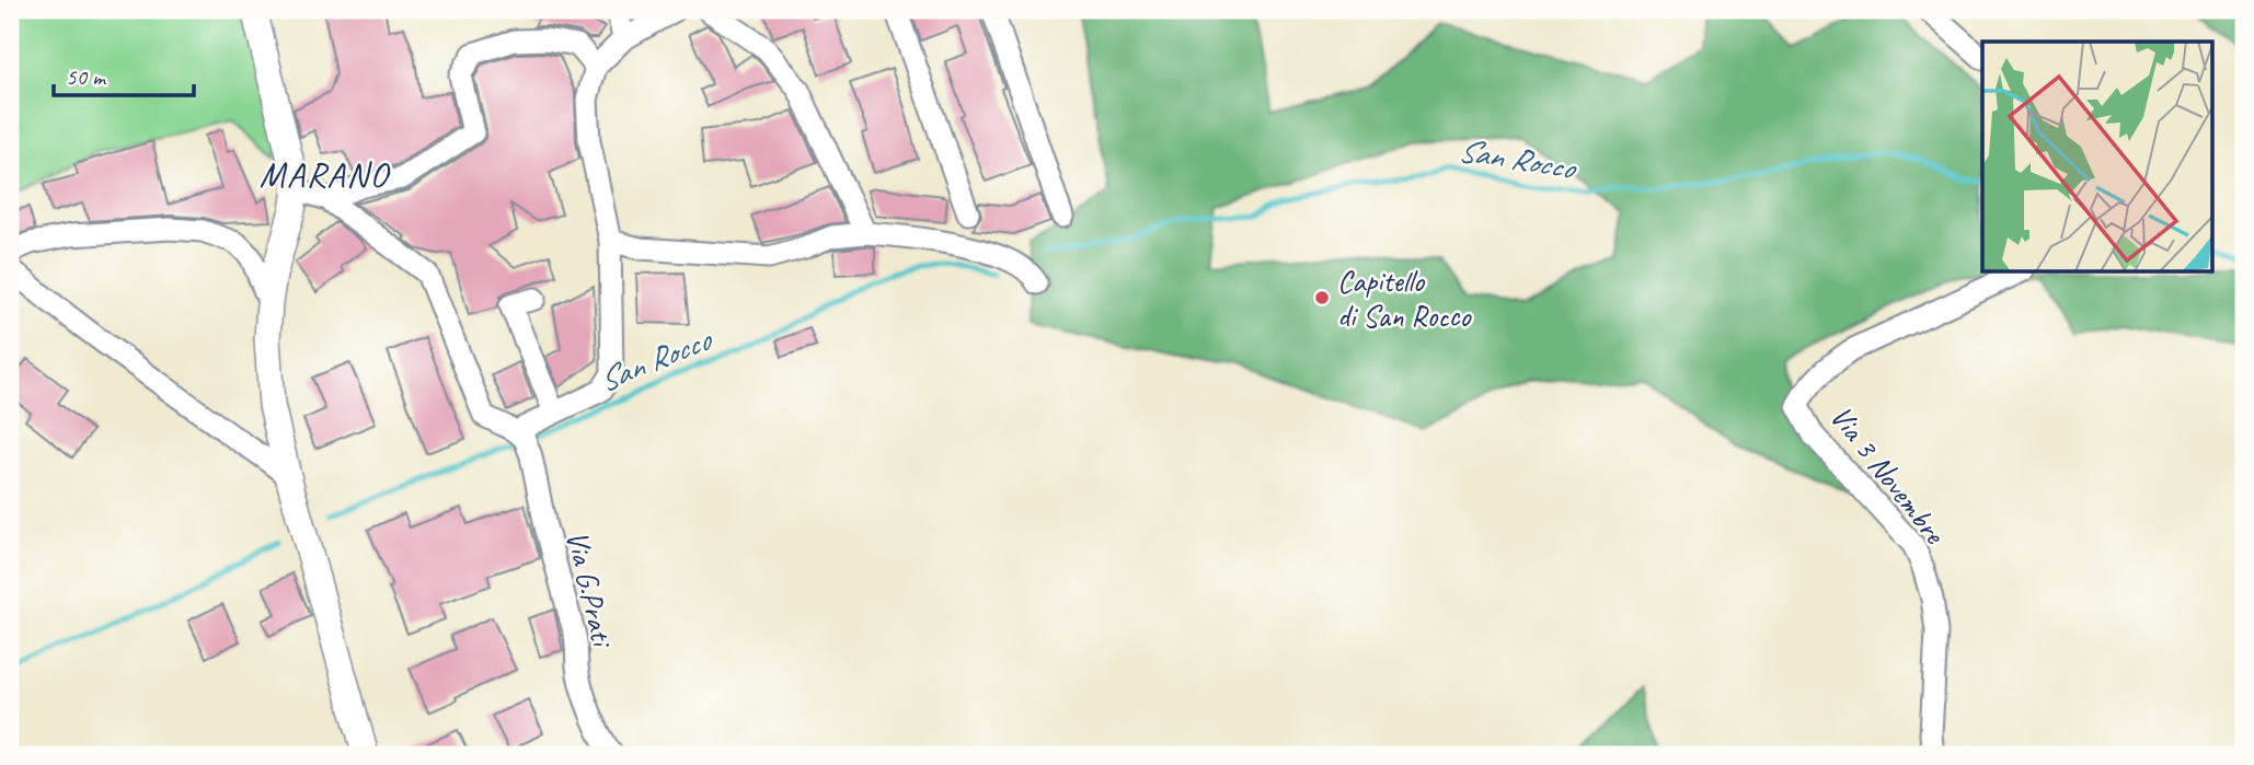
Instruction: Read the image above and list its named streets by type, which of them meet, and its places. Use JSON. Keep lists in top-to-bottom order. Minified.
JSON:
{"streets":{"street":["Via 3 Novembre","Via G.Prati"]},"districts":["MARANO"],"water":["San Rocco"],"places":["Capitello di San Rocco"],"scale_bar":"50 m"}
